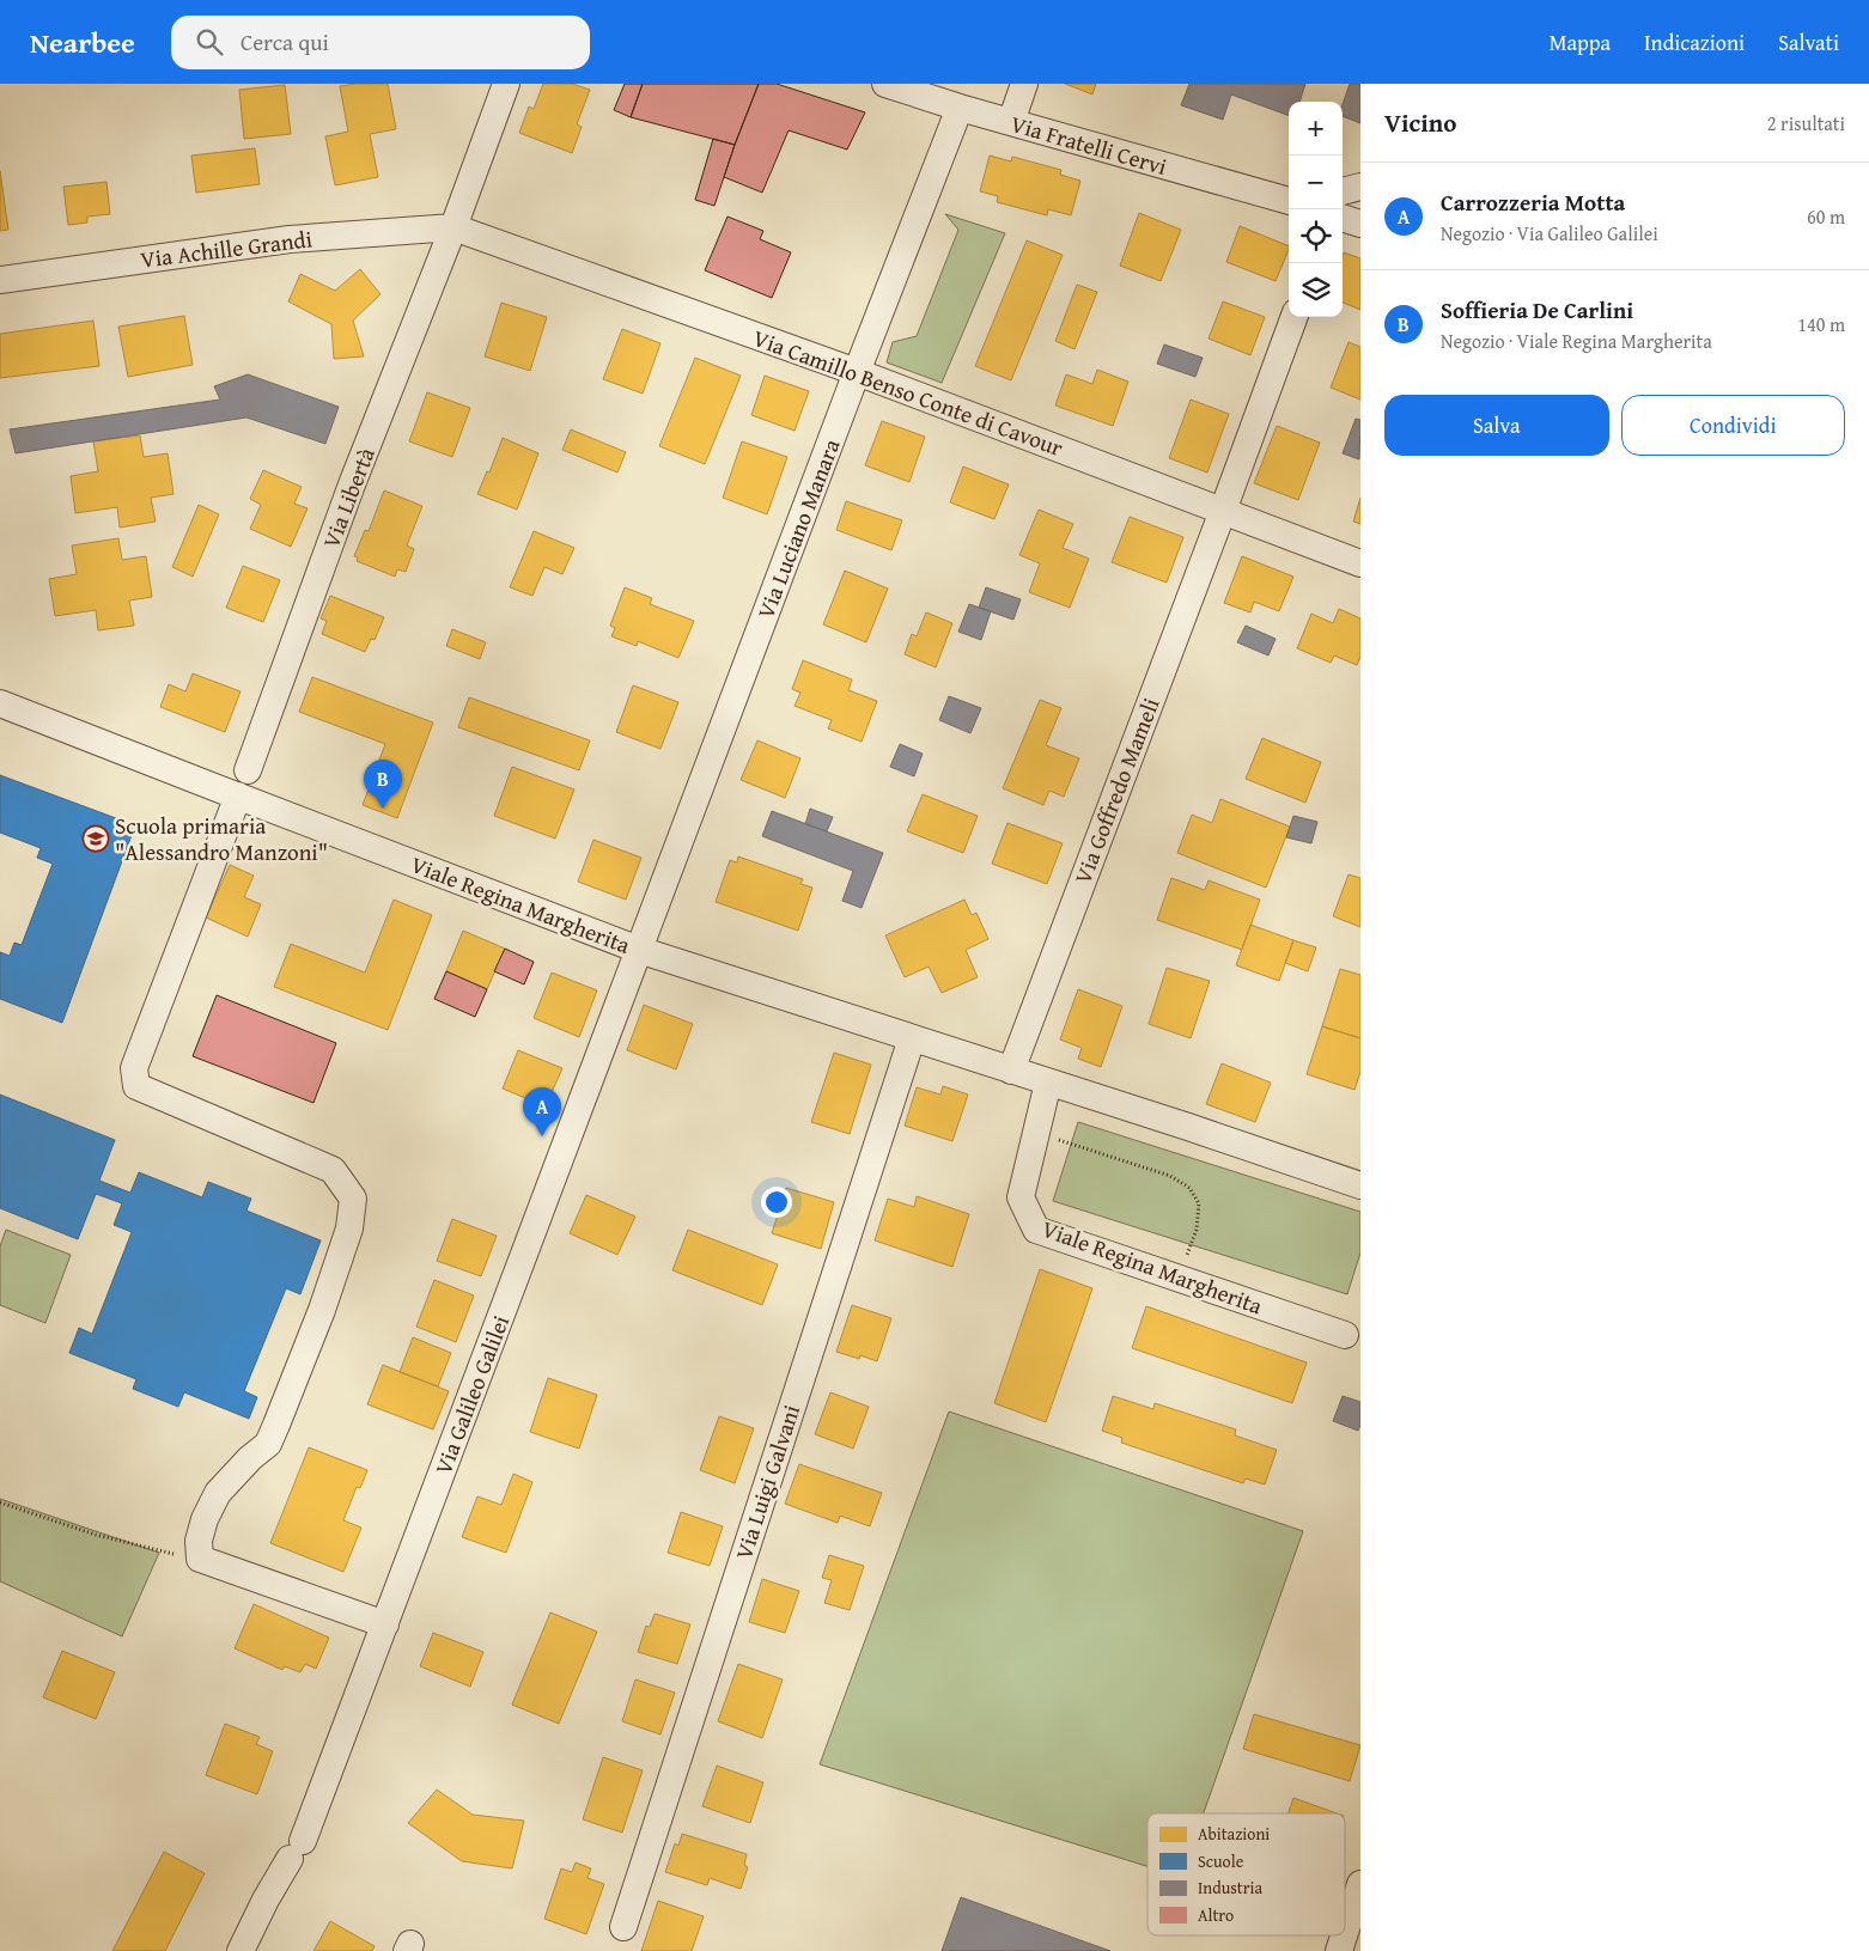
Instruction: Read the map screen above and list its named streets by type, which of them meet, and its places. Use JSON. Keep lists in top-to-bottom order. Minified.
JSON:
{"streets":{"street":["Via Fratelli Cervi","Via Achille Grandi","Via Camillo Benso Conte di Cavour","Via Libertà","Via Luciano Manara","Via Goffredo Mameli","Viale Regina Margherita","Via Galileo Galilei","Via Luigi Galvani"]},"crossings":[["Via Fratelli Cervi","Via Luciano Manara"],["Via Achille Grandi","Via Camillo Benso Conte di Cavour"],["Via Achille Grandi","Via Libertà"],["Via Camillo Benso Conte di Cavour","Via Libertà"],["Via Camillo Benso Conte di Cavour","Via Luciano Manara"],["Via Camillo Benso Conte di Cavour","Via Goffredo Mameli"],["Via Luciano Manara","Viale Regina Margherita"],["Via Luciano Manara","Via Galileo Galilei"],["Via Goffredo Mameli","Viale Regina Margherita"],["Viale Regina Margherita","Via Galileo Galilei"],["Viale Regina Margherita","Via Luigi Galvani"]],"places":{"school or university":["Scuola primaria \"Alessandro Manzoni\""]},"legend":["Abitazioni","Scuole","Industria","Altro"],"page":{"header":"Nearbee","search":"Cerca qui","nav":["Mappa","Indicazioni","Salvati"],"heading":["Vicino","2 risultati"],"map_buttons":["+","−"],"list":[{"mark":"A","name":"Carrozzeria Motta","note":"Negozio · Via Galileo Galilei","value":"60 m"},{"mark":"B","name":"Soffieria De Carlini","note":"Negozio · Viale Regina Margherita","value":"140 m"}],"buttons":["Salva","Condividi"],"pins":["B","A"]}}
